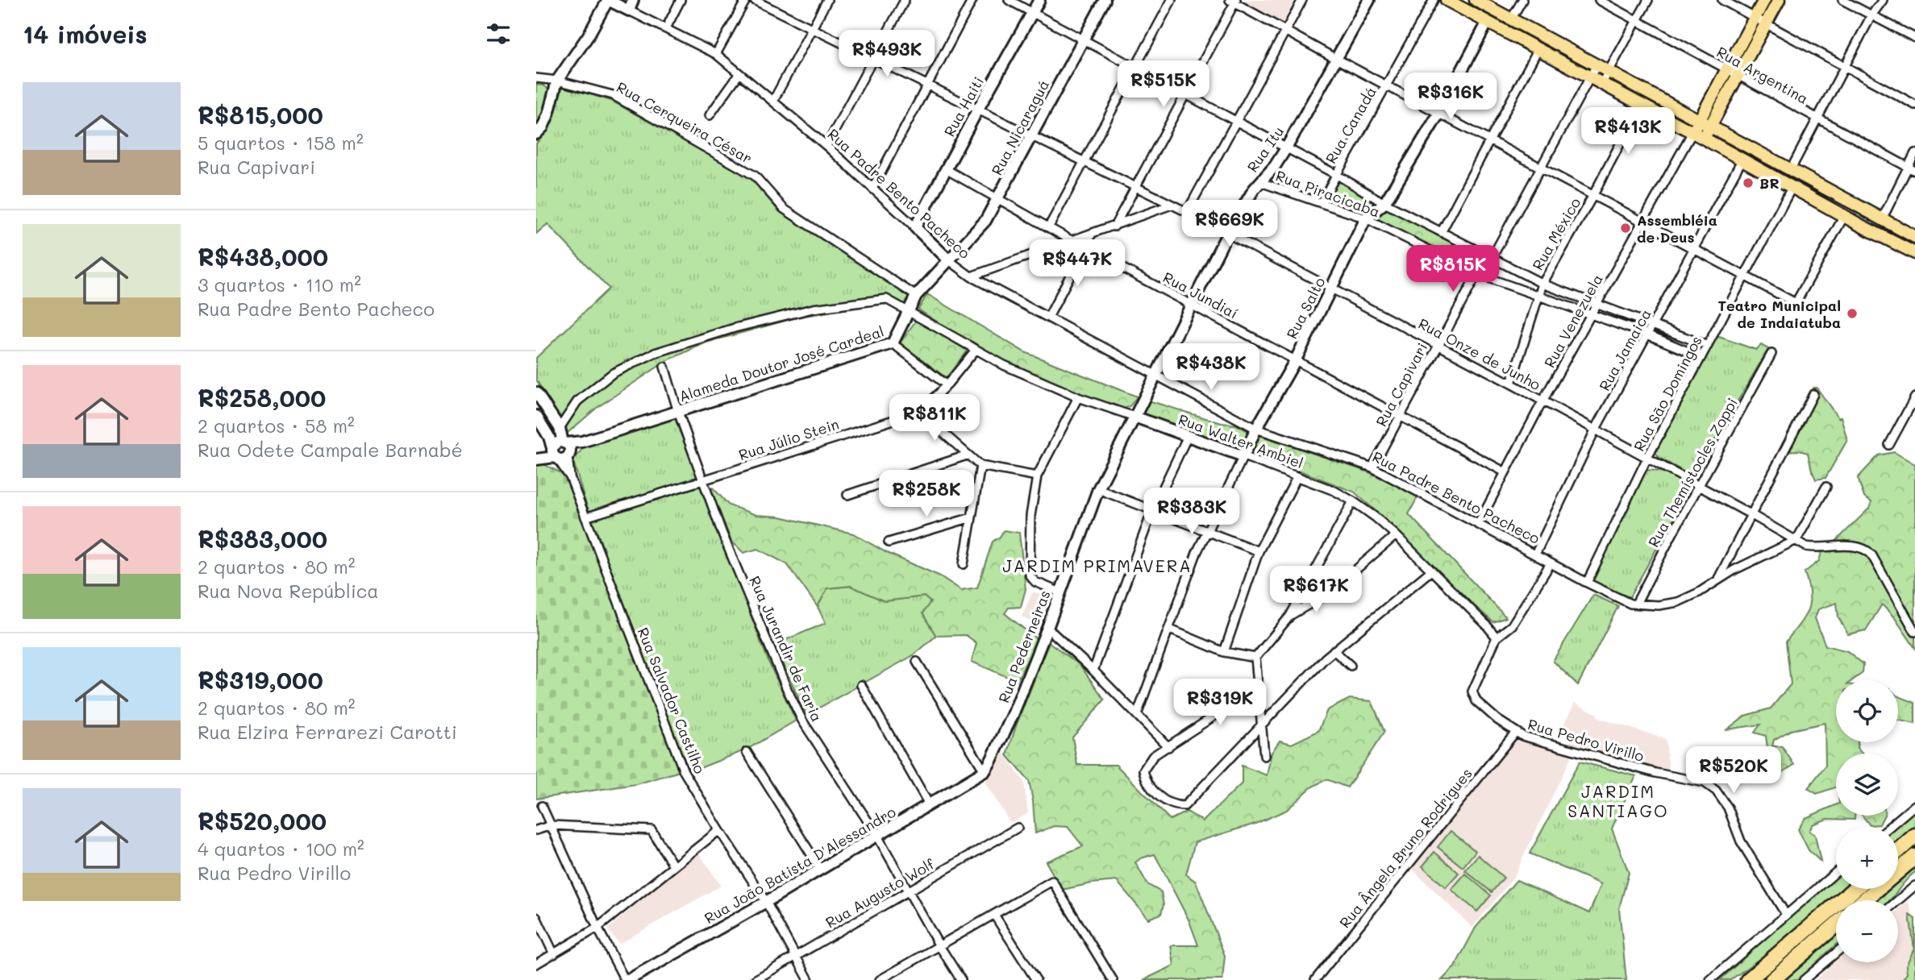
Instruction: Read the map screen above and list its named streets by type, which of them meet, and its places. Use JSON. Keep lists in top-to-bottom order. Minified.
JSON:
{"streets":{"street":["Rua Argentina","Rua Haiti","Rua Cerqueira César","Rua Canadá","Rua Nicaraguá","Rua Itu","Rua Padre Bento Pacheco","Rua Piracicaba","Rua México","Rua Jundiaí","Rua Salto","Rua Venezuela","Rua Jamaica","Rua Onze de Junho","Alameda Doutor José Cardeal","Rua Capivari","Rua São Domingos","Rua Júlio Stein","Rua Walter Ambiel","Rua Themístocles Zoppi","Rua Pederneiras","Rua Jurandir de Faria","Rua Salvador Castilho","Rua Pedro Virillo","Rua Ângela Bruno Rodrigues","Rua João Batista D'Alessandro","Rua Augusto Wolf"]},"crossings":[["Rua Haiti","Rua Padre Bento Pacheco"],["Rua Haiti","Rua Jundiaí"],["Rua Haiti","Rua Onze de Junho"],["Rua Cerqueira César","Alameda Doutor José Cardeal"],["Rua Canadá","Rua Piracicaba"],["Rua Nicaraguá","Rua Padre Bento Pacheco"],["Rua Nicaraguá","Rua Jundiaí"],["Rua Nicaraguá","Rua Onze de Junho"],["Rua Nicaraguá","Alameda Doutor José Cardeal"],["Rua Itu","Rua Padre Bento Pacheco"],["Rua Itu","Rua Piracicaba"],["Rua Itu","Rua Jundiaí"],["Rua Itu","Rua Onze de Junho"],["Rua Itu","Rua Pederneiras"],["Rua Padre Bento Pacheco","Rua Salto"],["Rua Padre Bento Pacheco","Rua Venezuela"],["Rua Padre Bento Pacheco","Rua Jamaica"],["Rua Padre Bento Pacheco","Rua Onze de Junho"],["Rua Padre Bento Pacheco","Alameda Doutor José Cardeal"],["Rua Padre Bento Pacheco","Rua Capivari"],["Rua Padre Bento Pacheco","Rua São Domingos"],["Rua Padre Bento Pacheco","Rua Themístocles Zoppi"],["Rua Padre Bento Pacheco","Rua Pederneiras"],["Rua Padre Bento Pacheco","Rua Pedro Virillo"],["Rua Piracicaba","Rua México"],["Rua Piracicaba","Rua Salto"],["Rua Piracicaba","Rua Venezuela"],["Rua Piracicaba","Rua Jamaica"],["Rua Piracicaba","Rua Capivari"],["Rua Piracicaba","Rua São Domingos"],["Rua México","Rua Onze de Junho"],["Rua Jundiaí","Rua Salto"],["Rua Jundiaí","Rua Venezuela"],["Rua Jundiaí","Rua Capivari"],["Rua Salto","Rua Onze de Junho"],["Rua Salto","Rua Walter Ambiel"],["Rua Venezuela","Rua Onze de Junho"],["Rua Jamaica","Rua Onze de Junho"],["Rua Onze de Junho","Rua Capivari"],["Rua Onze de Junho","Rua São Domingos"],["Rua Onze de Junho","Rua Themístocles Zoppi"],["Alameda Doutor José Cardeal","Rua Walter Ambiel"],["Alameda Doutor José Cardeal","Rua Jurandir de Faria"],["Alameda Doutor José Cardeal","Rua Salvador Castilho"],["Rua Júlio Stein","Rua Walter Ambiel"],["Rua Júlio Stein","Rua Jurandir de Faria"],["Rua Júlio Stein","Rua Salvador Castilho"],["Rua Walter Ambiel","Rua Pederneiras"],["Rua Walter Ambiel","Rua Pedro Virillo"],["Rua Pederneiras","Rua João Batista D'Alessandro"],["Rua Jurandir de Faria","Rua João Batista D'Alessandro"],["Rua Jurandir de Faria","Rua Augusto Wolf"],["Rua Salvador Castilho","Rua João Batista D'Alessandro"],["Rua Salvador Castilho","Rua Augusto Wolf"],["Rua Pedro Virillo","Rua Ângela Bruno Rodrigues"]],"districts":["JARDIM PRIMAVERA","JARDIM SANTIAGO"],"places":["BR","Assembléia de Deus","Teatro Municipal de Indaiatuba"],"page":{"heading":"14 imóveis","price":["R$493K","R$515K","R$316K","R$413K","R$669K","R$447K","R$815K","R$438K","R$811K","R$258K","R$383K","R$617K","R$319K","R$520K"],"list":[{"name":"R$815,000","note":"5 quartos · 158 m² · Rua Capivari"},{"name":"R$438,000","note":"3 quartos · 110 m² · Rua Padre Bento Pacheco"},{"name":"R$258,000","note":"2 quartos · 58 m² · Rua Odete Campale Barnabé"},{"name":"R$383,000","note":"2 quartos · 80 m² · Rua Nova República"},{"name":"R$319,000","note":"2 quartos · 80 m² · Rua Elzira Ferrarezi Carotti"},{"name":"R$520,000","note":"4 quartos · 100 m² · Rua Pedro Virillo"}],"map_buttons":["+","−"]}}
